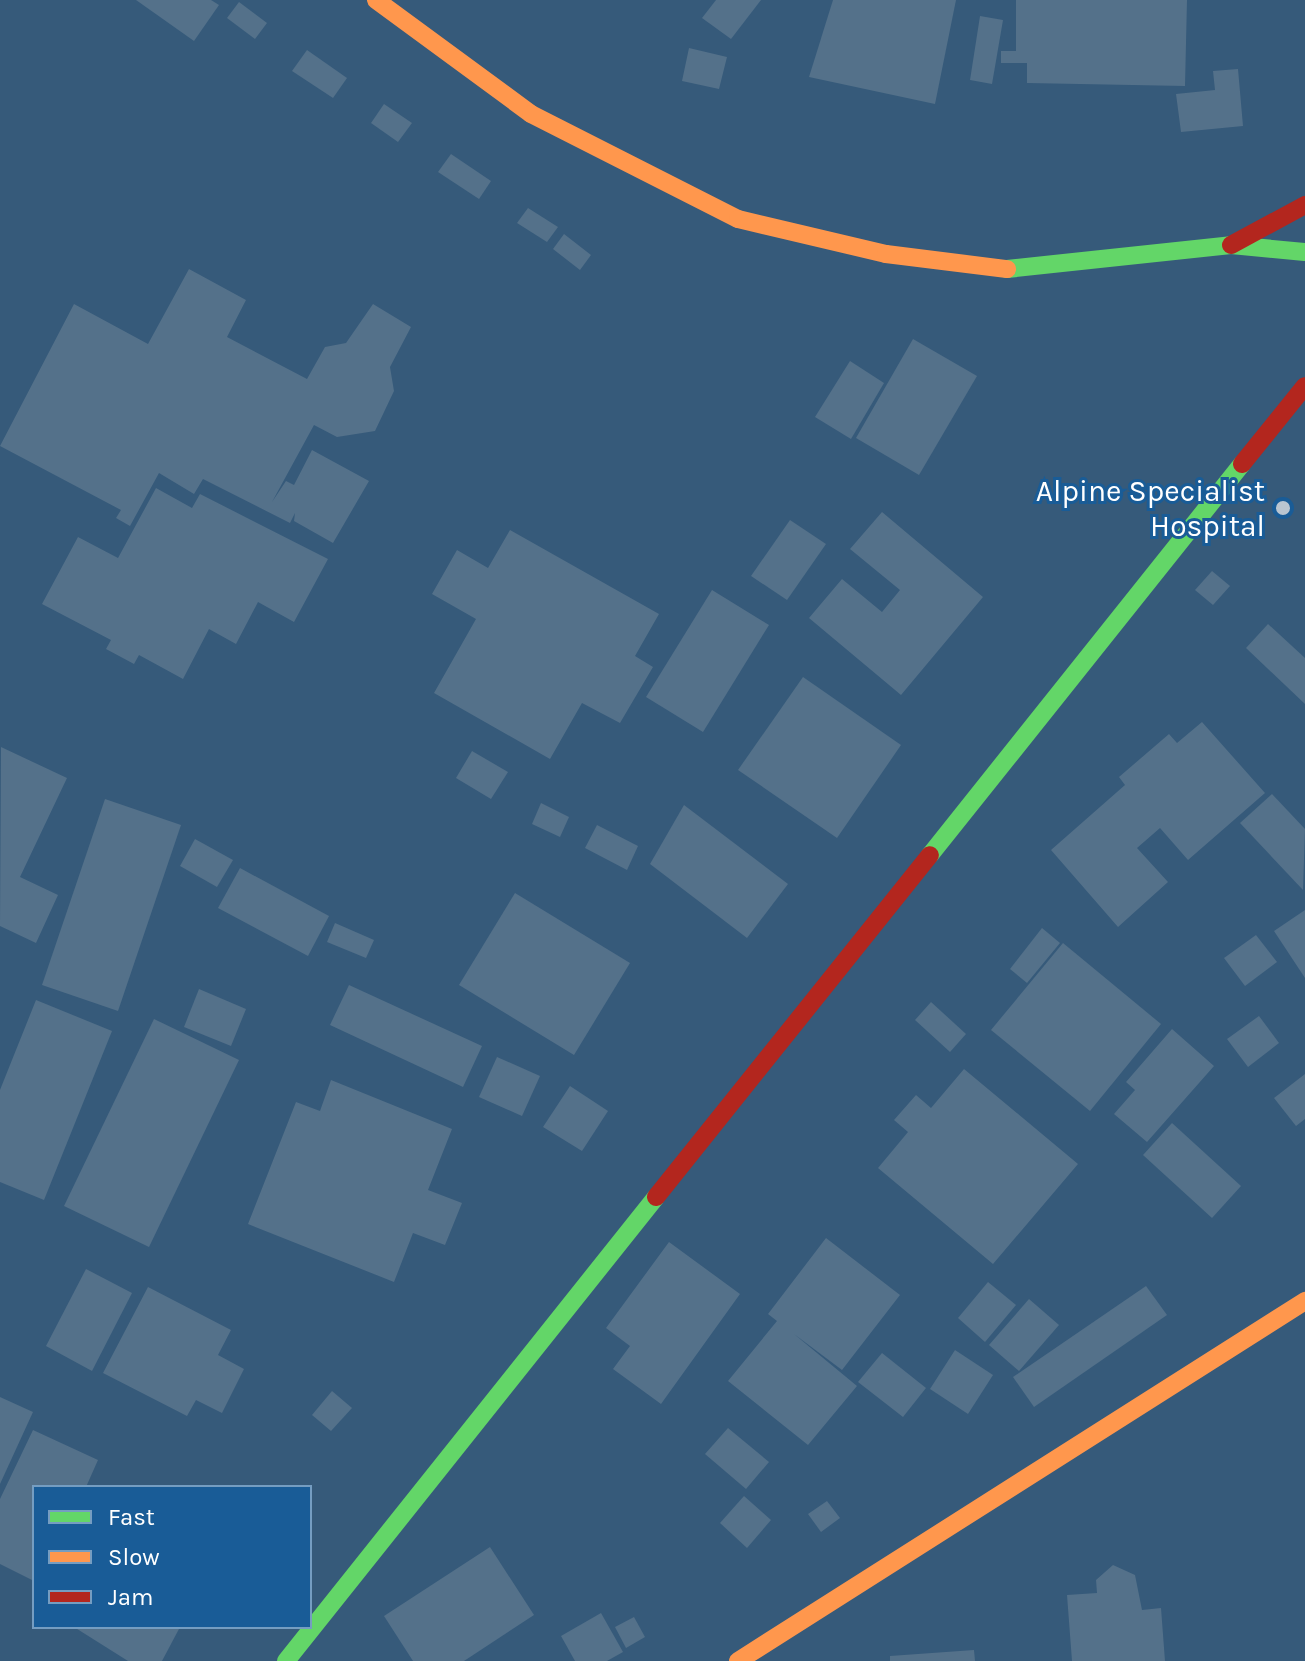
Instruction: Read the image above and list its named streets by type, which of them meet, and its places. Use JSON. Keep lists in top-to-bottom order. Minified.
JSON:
{"places":["Alpine Specialist Hospital"],"legend":["Fast","Slow","Jam"]}
